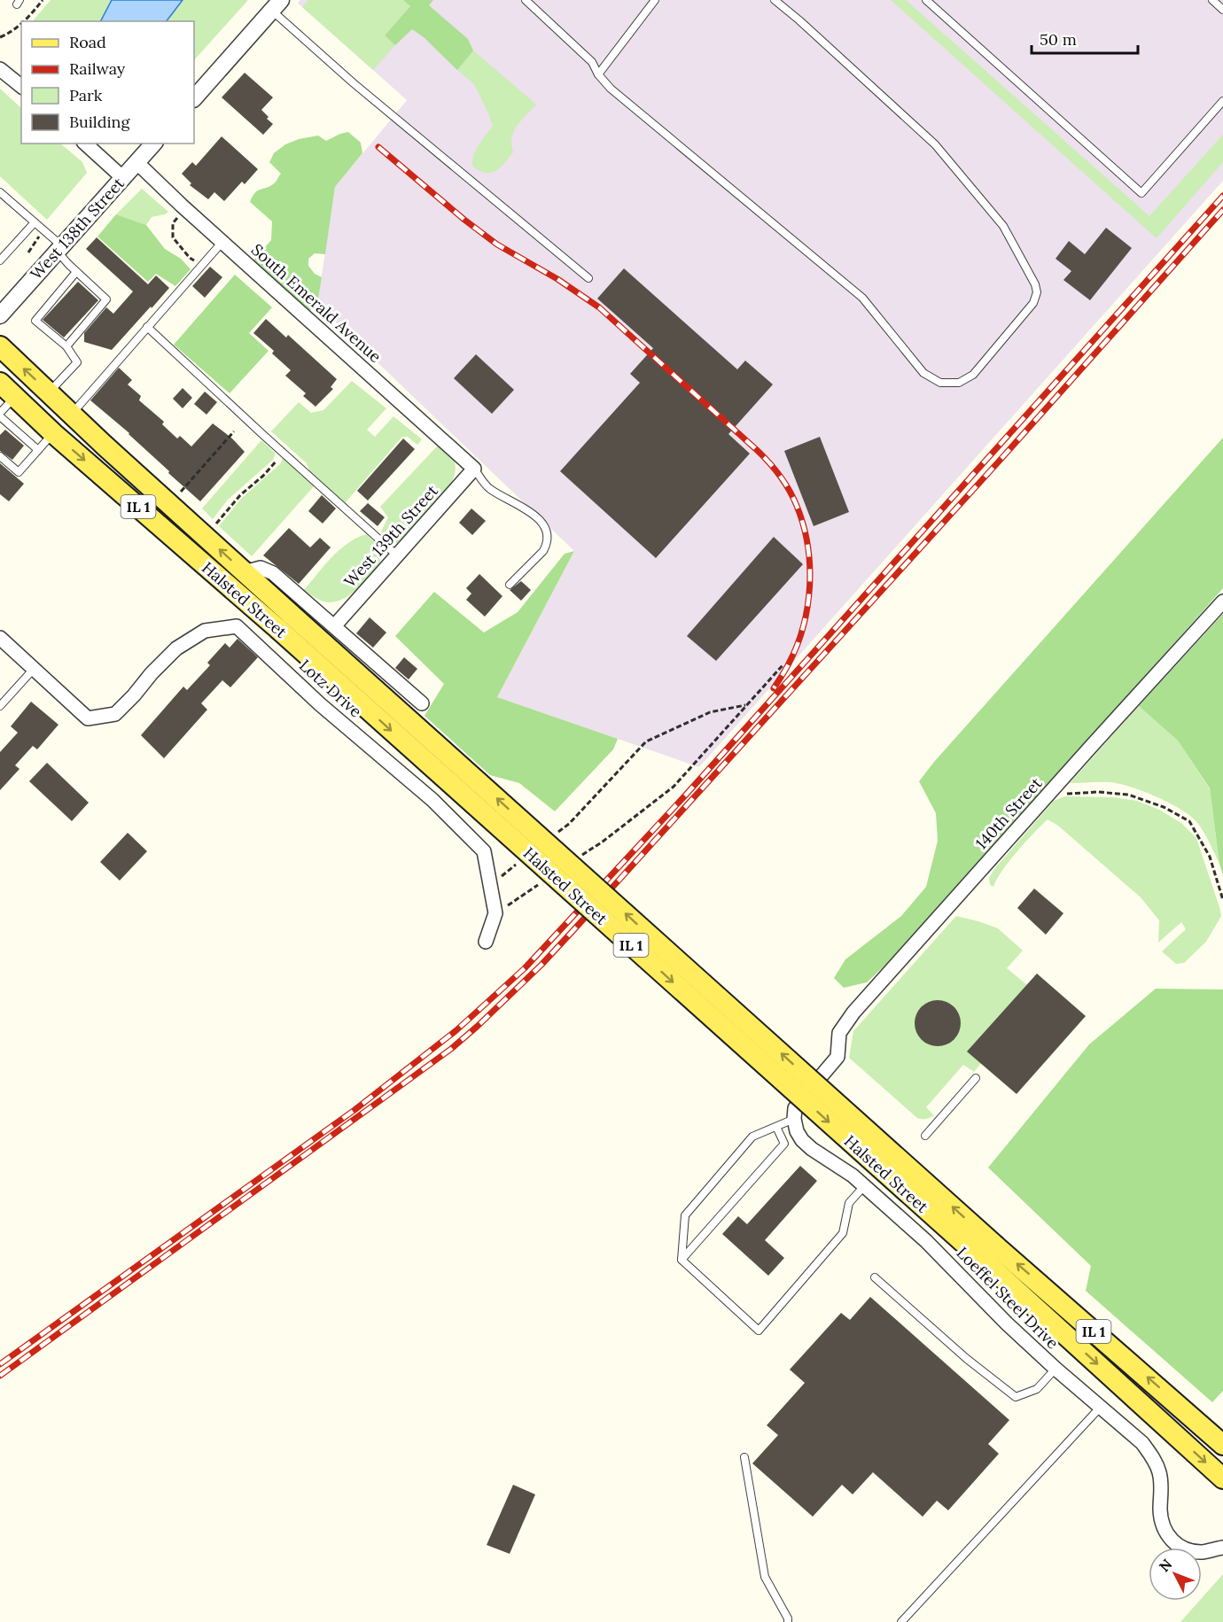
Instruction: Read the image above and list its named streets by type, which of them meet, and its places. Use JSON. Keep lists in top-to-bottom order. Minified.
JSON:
{"streets":{"main road":["IL 1","Halsted Street"],"street":["West 138th Street","South Emerald Avenue","West 139th Street","Lotz Drive","140th Street","Loeffel Steel Drive"]},"crossings":[["West 138th Street","South Emerald Avenue"],["South Emerald Avenue","West 139th Street"],["West 139th Street","Halsted Street"],["140th Street","Loeffel Steel Drive"]],"legend":["Road","Railway","Park","Building"],"scale_bar":"50 m","north":"top left"}
